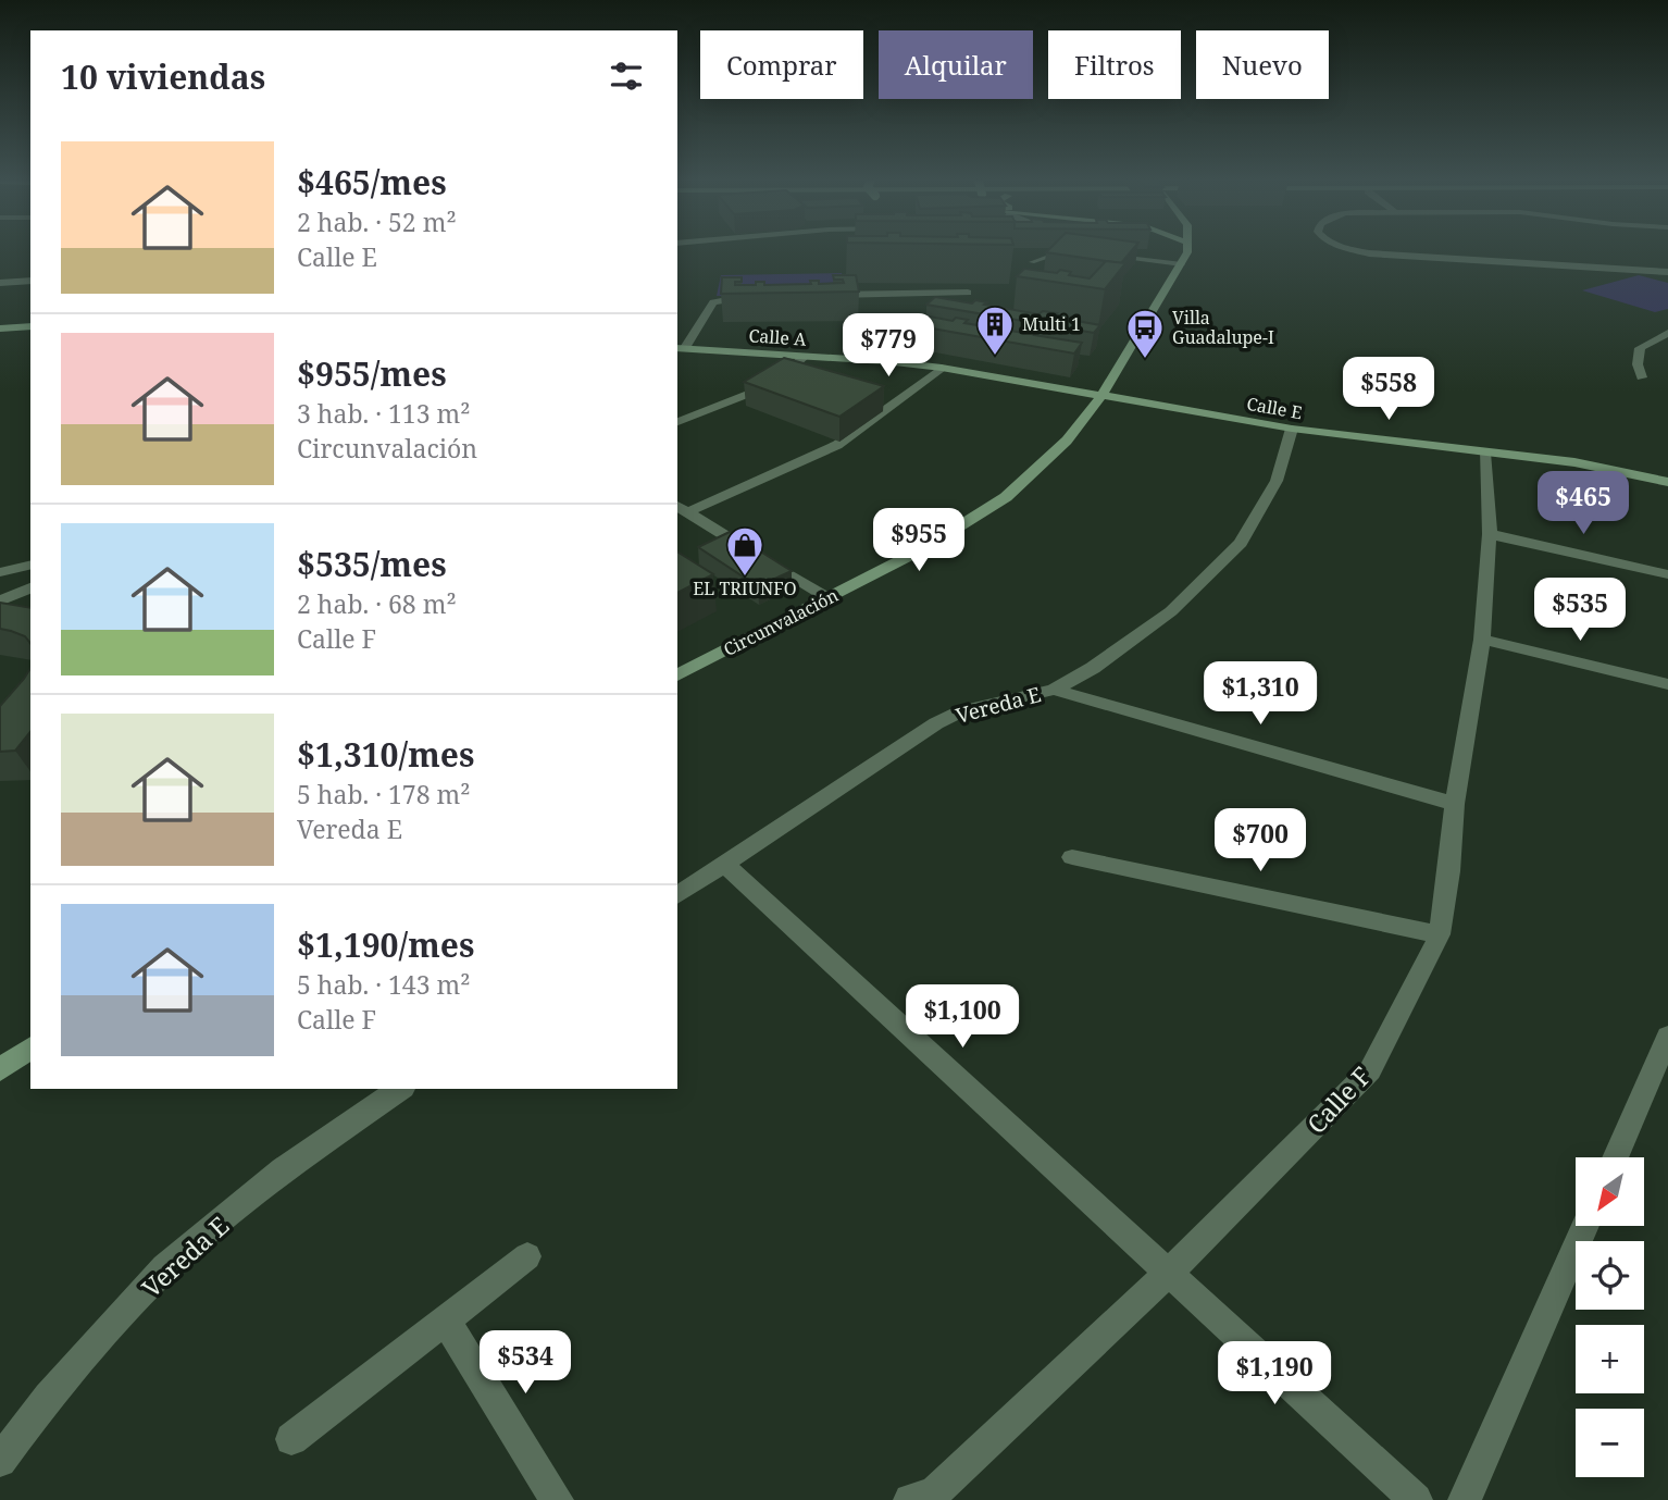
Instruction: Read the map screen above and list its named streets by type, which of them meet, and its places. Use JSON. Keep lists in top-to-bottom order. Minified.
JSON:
{"streets":{"main road":["Calle A","Calle E","Circunvalación"],"street":["Vereda E","Calle F"]},"crossings":[["Calle A","Calle E"],["Calle A","Circunvalación"],["Calle E","Circunvalación"],["Calle E","Vereda E"],["Calle E","Calle F"]],"places":{"building":["Multi 1"],"bus stop":["Villa Guadalupe-I"],"shop":["EL TRIUNFO"]},"north":"bottom left","page":{"chip":["Comprar","Alquilar","Filtros","Nuevo"],"heading":"10 viviendas","list":[{"name":"$465/mes","note":"2 hab. · 52 m² · Calle E"},{"name":"$955/mes","note":"3 hab. · 113 m² · Circunvalación"},{"name":"$535/mes","note":"2 hab. · 68 m² · Calle F"},{"name":"$1,310/mes","note":"5 hab. · 178 m² · Vereda E"},{"name":"$1,190/mes","note":"5 hab. · 143 m² · Calle F"}],"price":["$779","$558","$465","$955","$535","$1,310","$700","$1,100","$534","$1,190"],"map_buttons":["+","−"]}}
